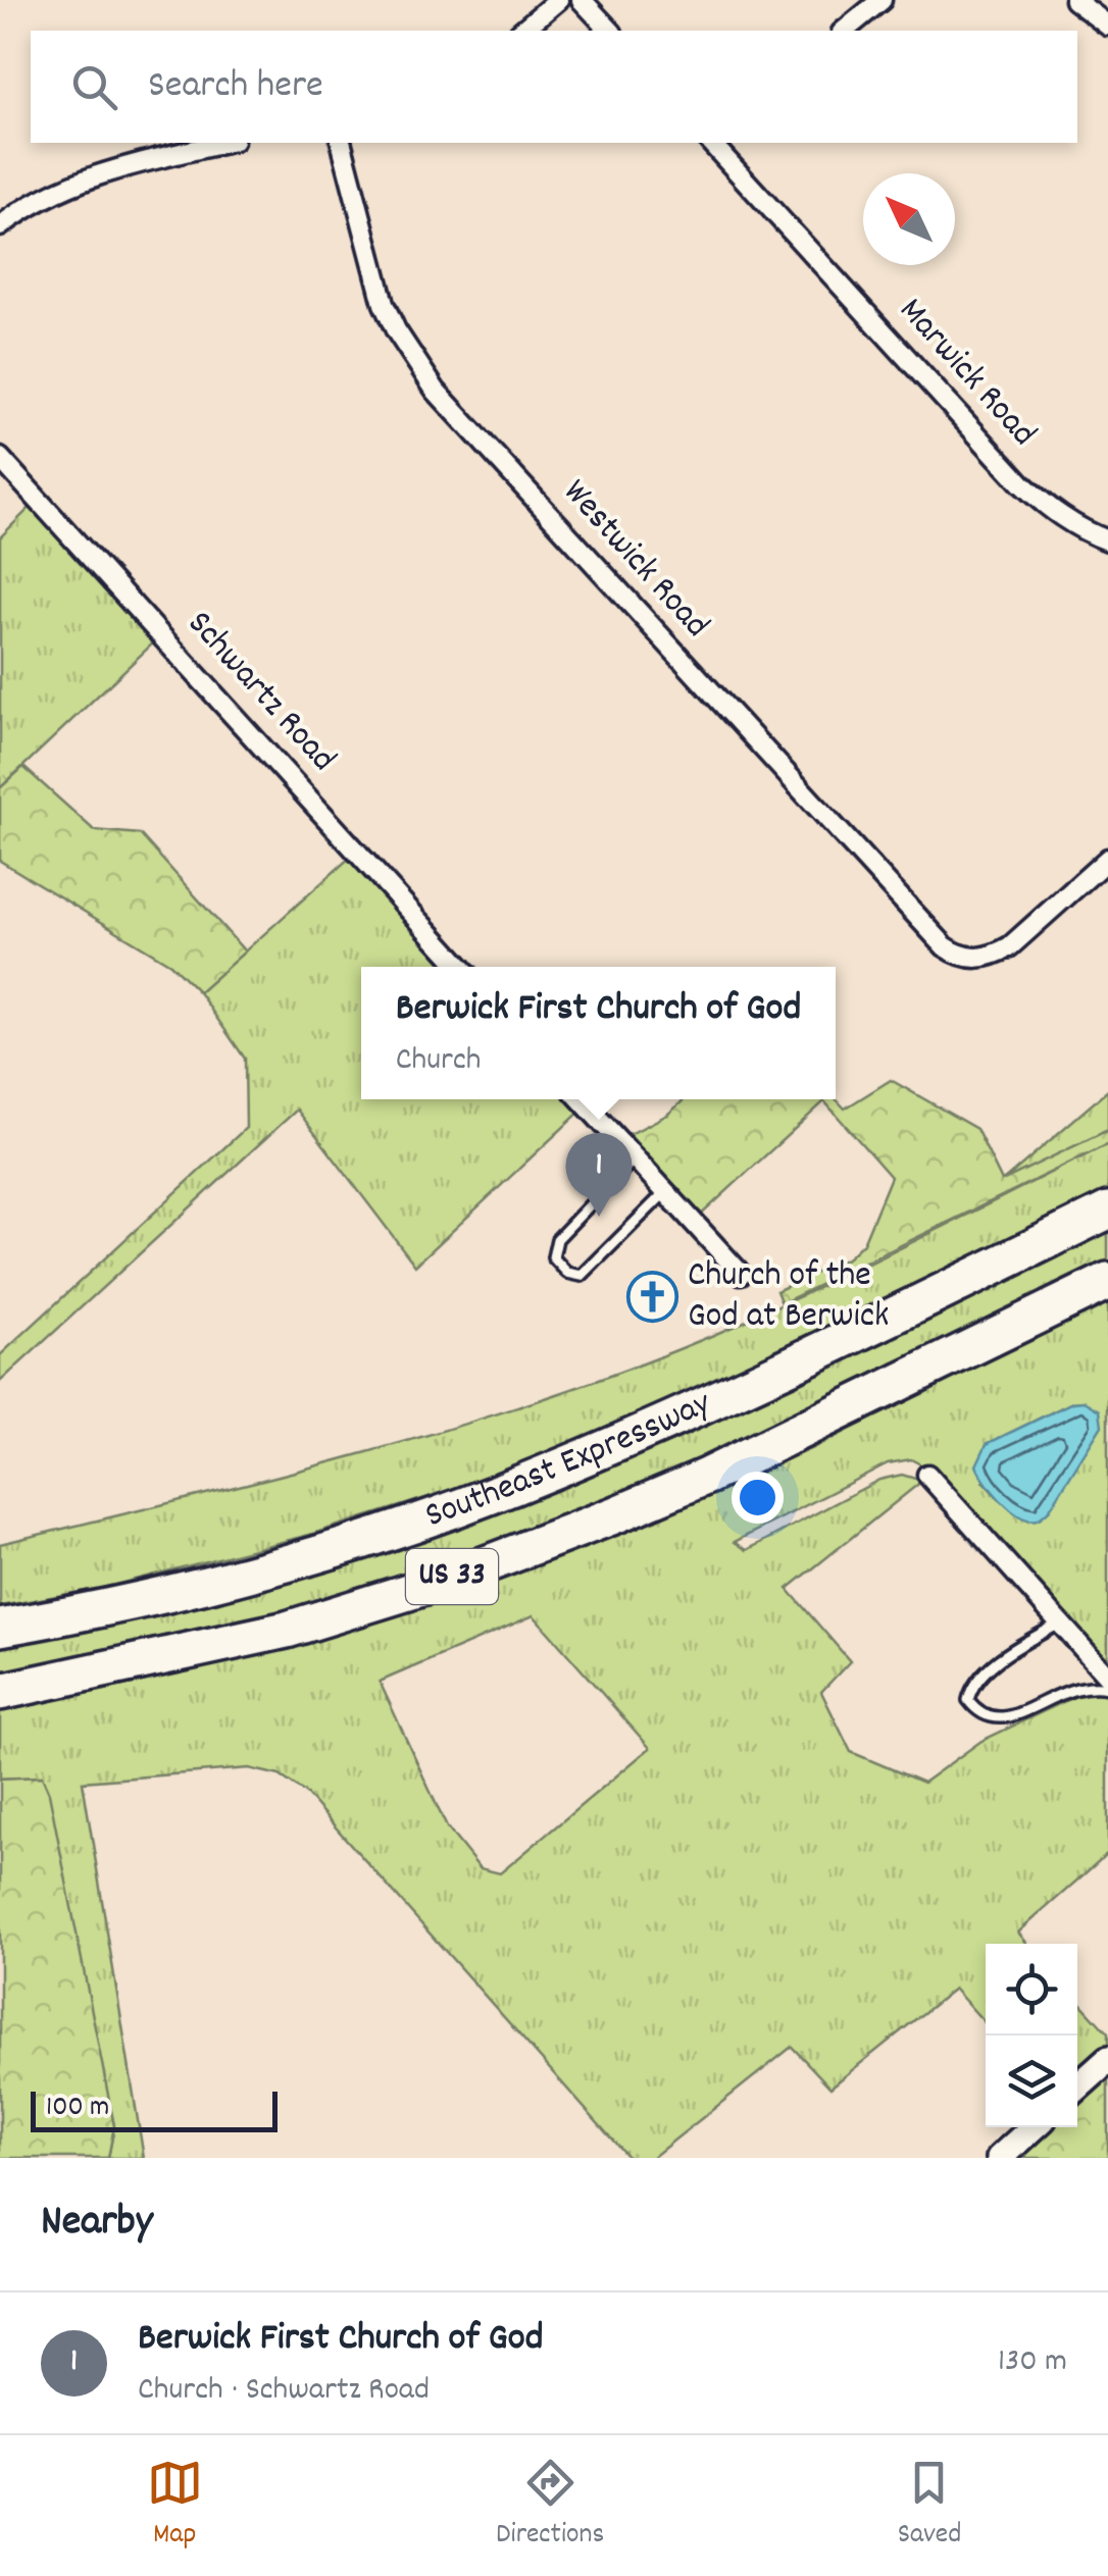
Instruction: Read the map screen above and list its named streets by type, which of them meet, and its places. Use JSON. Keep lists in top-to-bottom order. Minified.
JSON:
{"streets":{"highway":["Southeast Expressway","US 33"],"street":["Marwick Road","Westwick Road","Schwartz Road"]},"places":{"church":["Church of the God at Berwick"]},"scale_bar":"100 m","north":"top left","page":{"search":"Search here","popup":["Berwick First Church of God","Church"],"pins":"1","scale":"100 m","heading":"Nearby","list":[{"mark":"1","name":"Berwick First Church of God","note":"Church · Schwartz Road","value":"130 m"}],"nav":["Map","Directions","Saved"]}}
